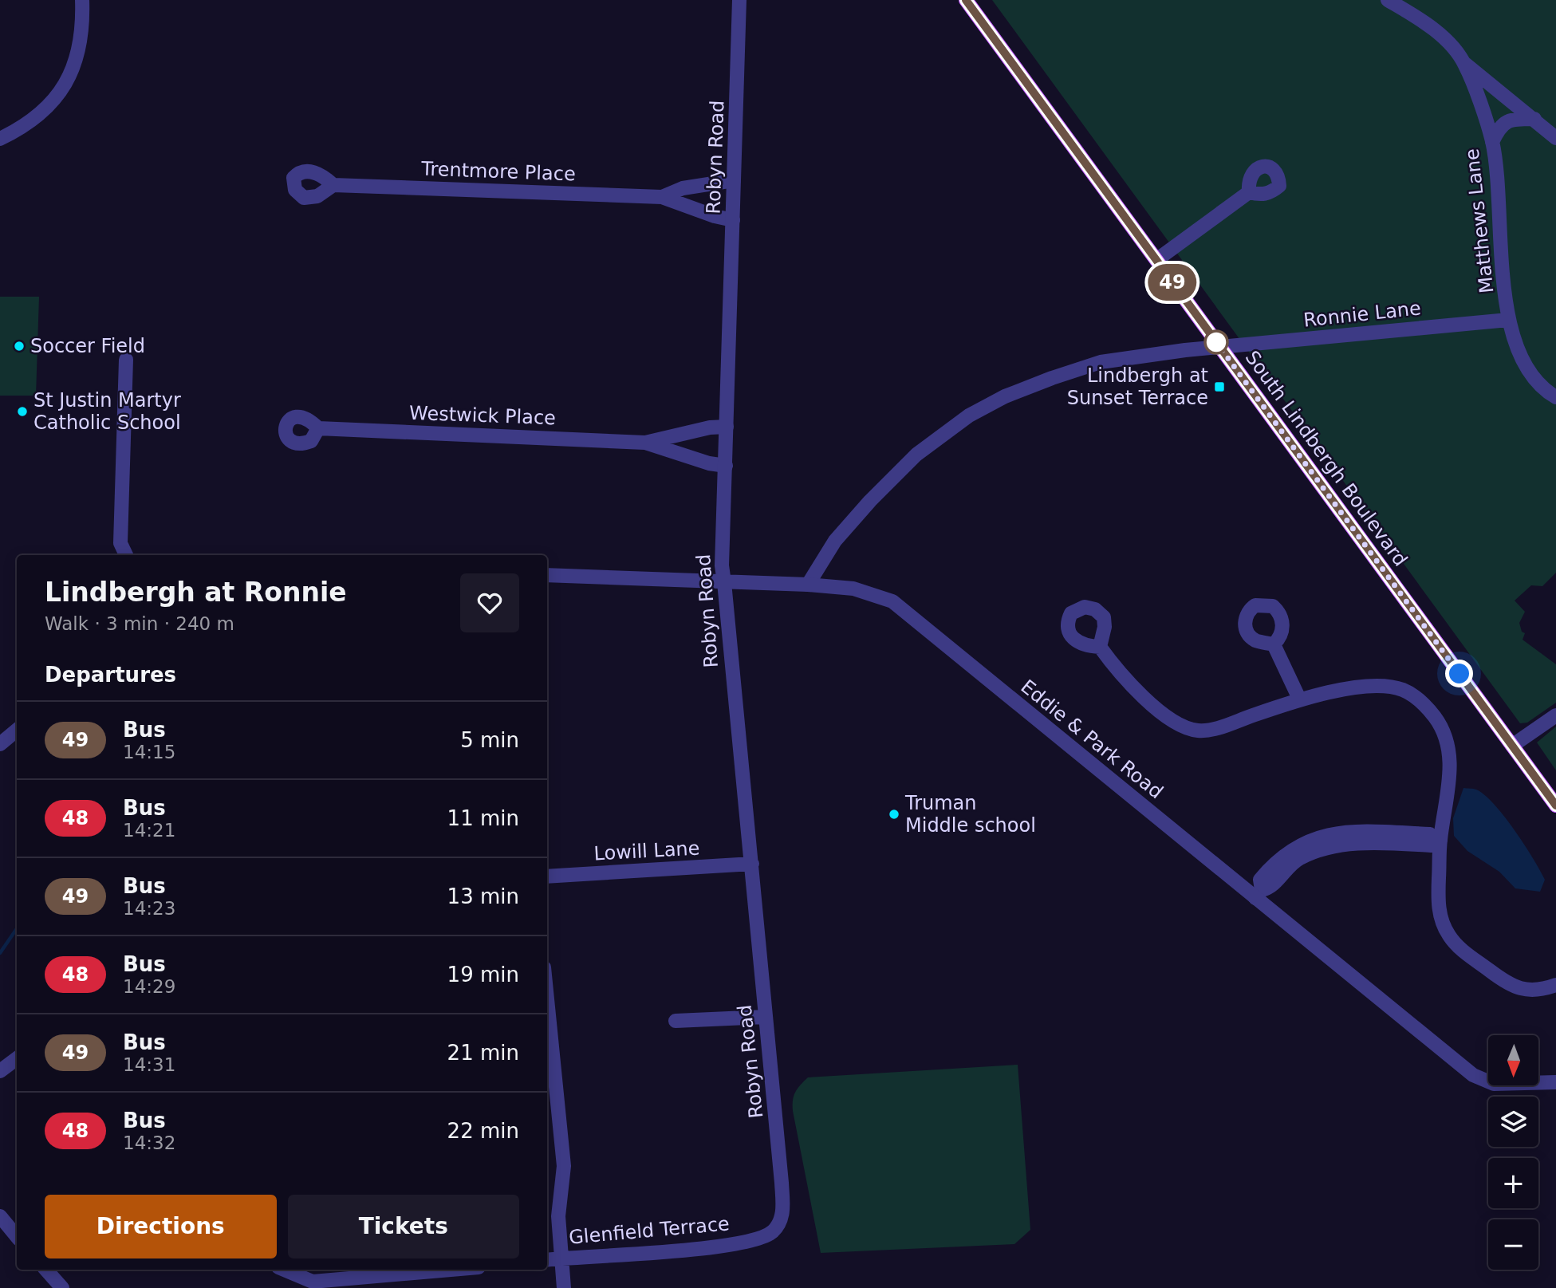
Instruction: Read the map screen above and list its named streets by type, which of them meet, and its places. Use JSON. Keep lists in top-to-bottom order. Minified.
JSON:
{"streets":{"main road":["South Lindbergh Boulevard"],"street":["Robyn Road","Trentmore Place","Matthews Lane","Ronnie Lane","Westwick Place","Eddie & Park Road","Lowill Lane","Glenfield Terrace"]},"crossings":[["Robyn Road","Trentmore Place"],["Robyn Road","Westwick Place"],["Robyn Road","Eddie & Park Road"],["Robyn Road","Lowill Lane"],["Robyn Road","Glenfield Terrace"],["Matthews Lane","Ronnie Lane"],["Ronnie Lane","South Lindbergh Boulevard"],["Ronnie Lane","Eddie & Park Road"]],"places":{"other":["Soccer Field","St Justin Martyr Catholic School","Truman Middle school"],"transit":["Lindbergh at Sunset Terrace"]},"lines":["bus line 49"],"north":"bottom","page":{"on_map":"49","heading":[["Lindbergh at Ronnie","Walk · 3 min · 240 m"],"Departures"],"list":[{"mark":"49","name":"Bus","note":"14:15","value":"5 min"},{"mark":"48","name":"Bus","note":"14:21","value":"11 min"},{"mark":"49","name":"Bus","note":"14:23","value":"13 min"},{"mark":"48","name":"Bus","note":"14:29","value":"19 min"},{"mark":"49","name":"Bus","note":"14:31","value":"21 min"},{"mark":"48","name":"Bus","note":"14:32","value":"22 min"}],"map_buttons":["+","−"],"buttons":["Directions","Tickets"]}}
